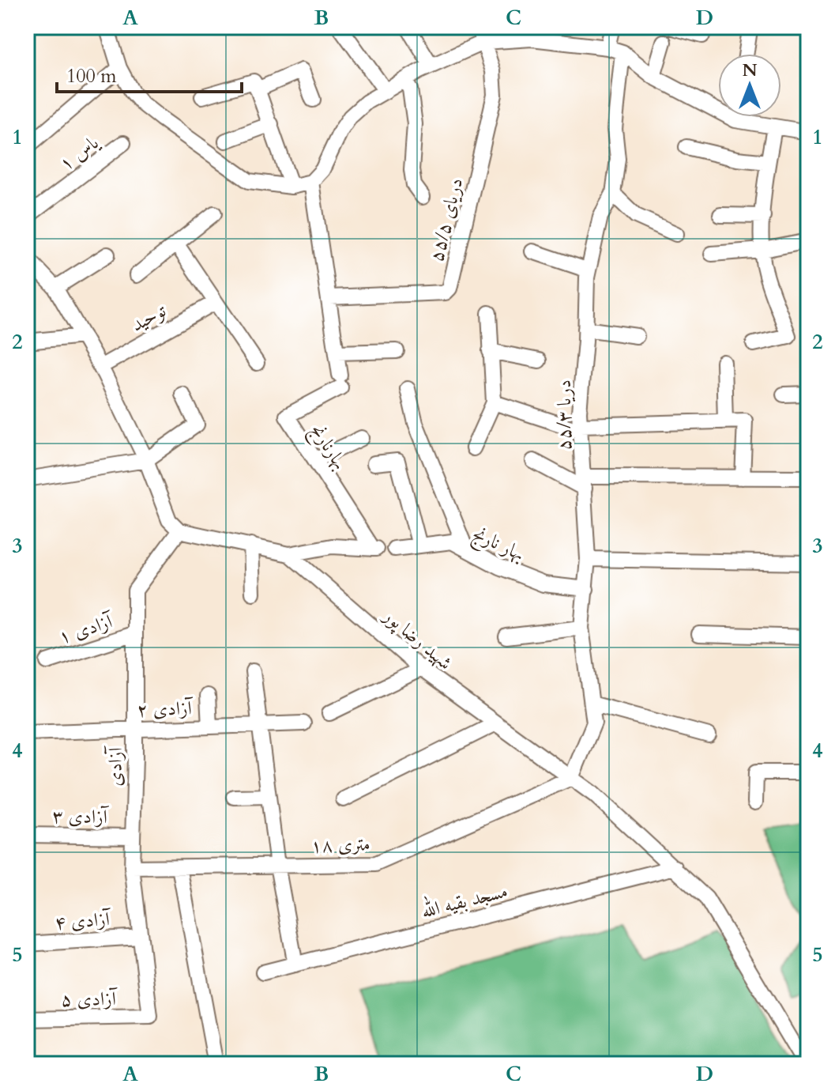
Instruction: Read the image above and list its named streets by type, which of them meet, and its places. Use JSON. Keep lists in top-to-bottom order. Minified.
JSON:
{"streets":{"street":["یاس ۱","دریای ۵۵/۵","توحید","دریا ۵۵/۳","بهارنارنج","بهار نارنج","آزادی ۱","شهید رضا پور","آزادی ۲","آزادی","آزادی ۳","۱۸ متری","مسجد بقیه الله","آزادی ۴","آزادی ۵"]},"crossings":[["دریا ۵۵/۳","بهار نارنج"],["دریا ۵۵/۳","شهید رضا پور"],["دریا ۵۵/۳","۱۸ متری"],["بهارنارنج","شهید رضا پور"],["آزادی ۱","آزادی"],["شهید رضا پور","آزادی"],["شهید رضا پور","۱۸ متری"],["شهید رضا پور","مسجد بقیه الله"],["آزادی ۲","آزادی"],["آزادی","آزادی ۳"],["آزادی","۱۸ متری"],["آزادی","آزادی ۴"],["آزادی","آزادی ۵"]],"scale_bar":"100 m","north":"top","grid":{"columns":["A","B","C","D"],"rows":["1","2","3","4","5"]}}
